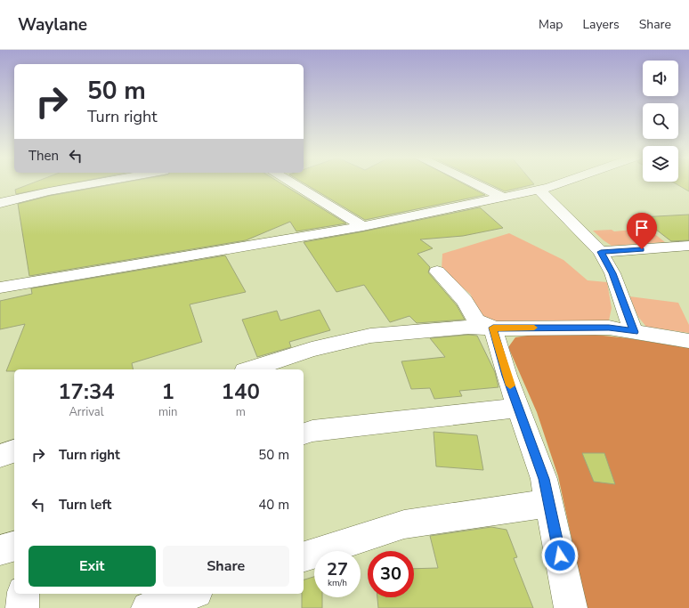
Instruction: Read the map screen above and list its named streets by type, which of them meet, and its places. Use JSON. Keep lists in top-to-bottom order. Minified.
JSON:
{"page":{"header":"Waylane","nav":["Map","Layers","Share"],"turn":["50 m","Turn right"],"then":"Then","eta":["17:34","Arrival","1","min","140","m"],"list":[{"name":"Turn right","value":"50 m"},{"name":"Turn left","value":"40 m"}],"buttons":["Exit","Share"],"speed":"27 km/h","limit":"30"}}
